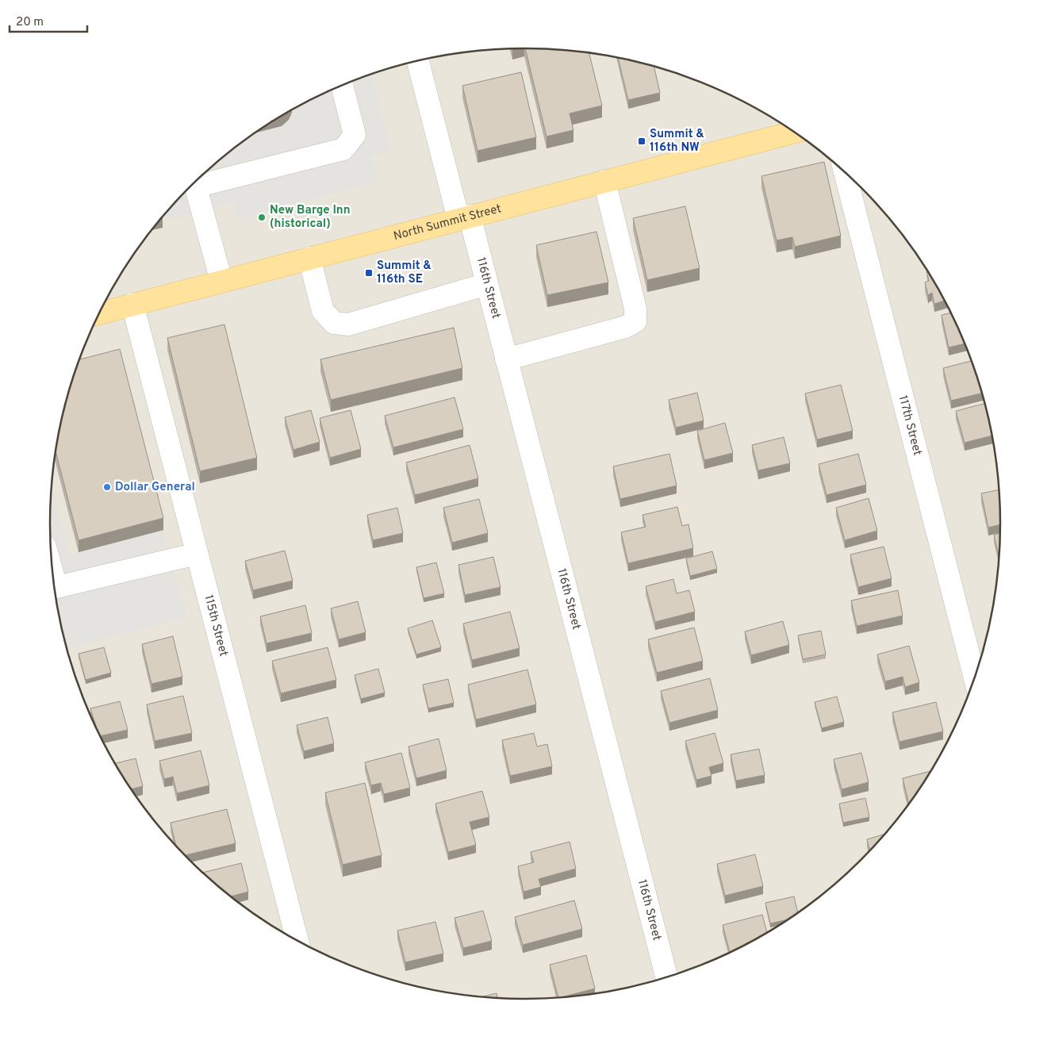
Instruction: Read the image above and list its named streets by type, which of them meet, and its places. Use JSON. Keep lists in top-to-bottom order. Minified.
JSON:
{"streets":{"main road":["North Summit Street"],"street":["116th Street","117th Street","115th Street"]},"crossings":[["North Summit Street","116th Street"],["North Summit Street","115th Street"]],"places":{"transit":["Summit & 116th NW","Summit & 116th SE"],"other":["New Barge Inn (historical)","Dollar General"]},"scale_bar":"20 m"}
